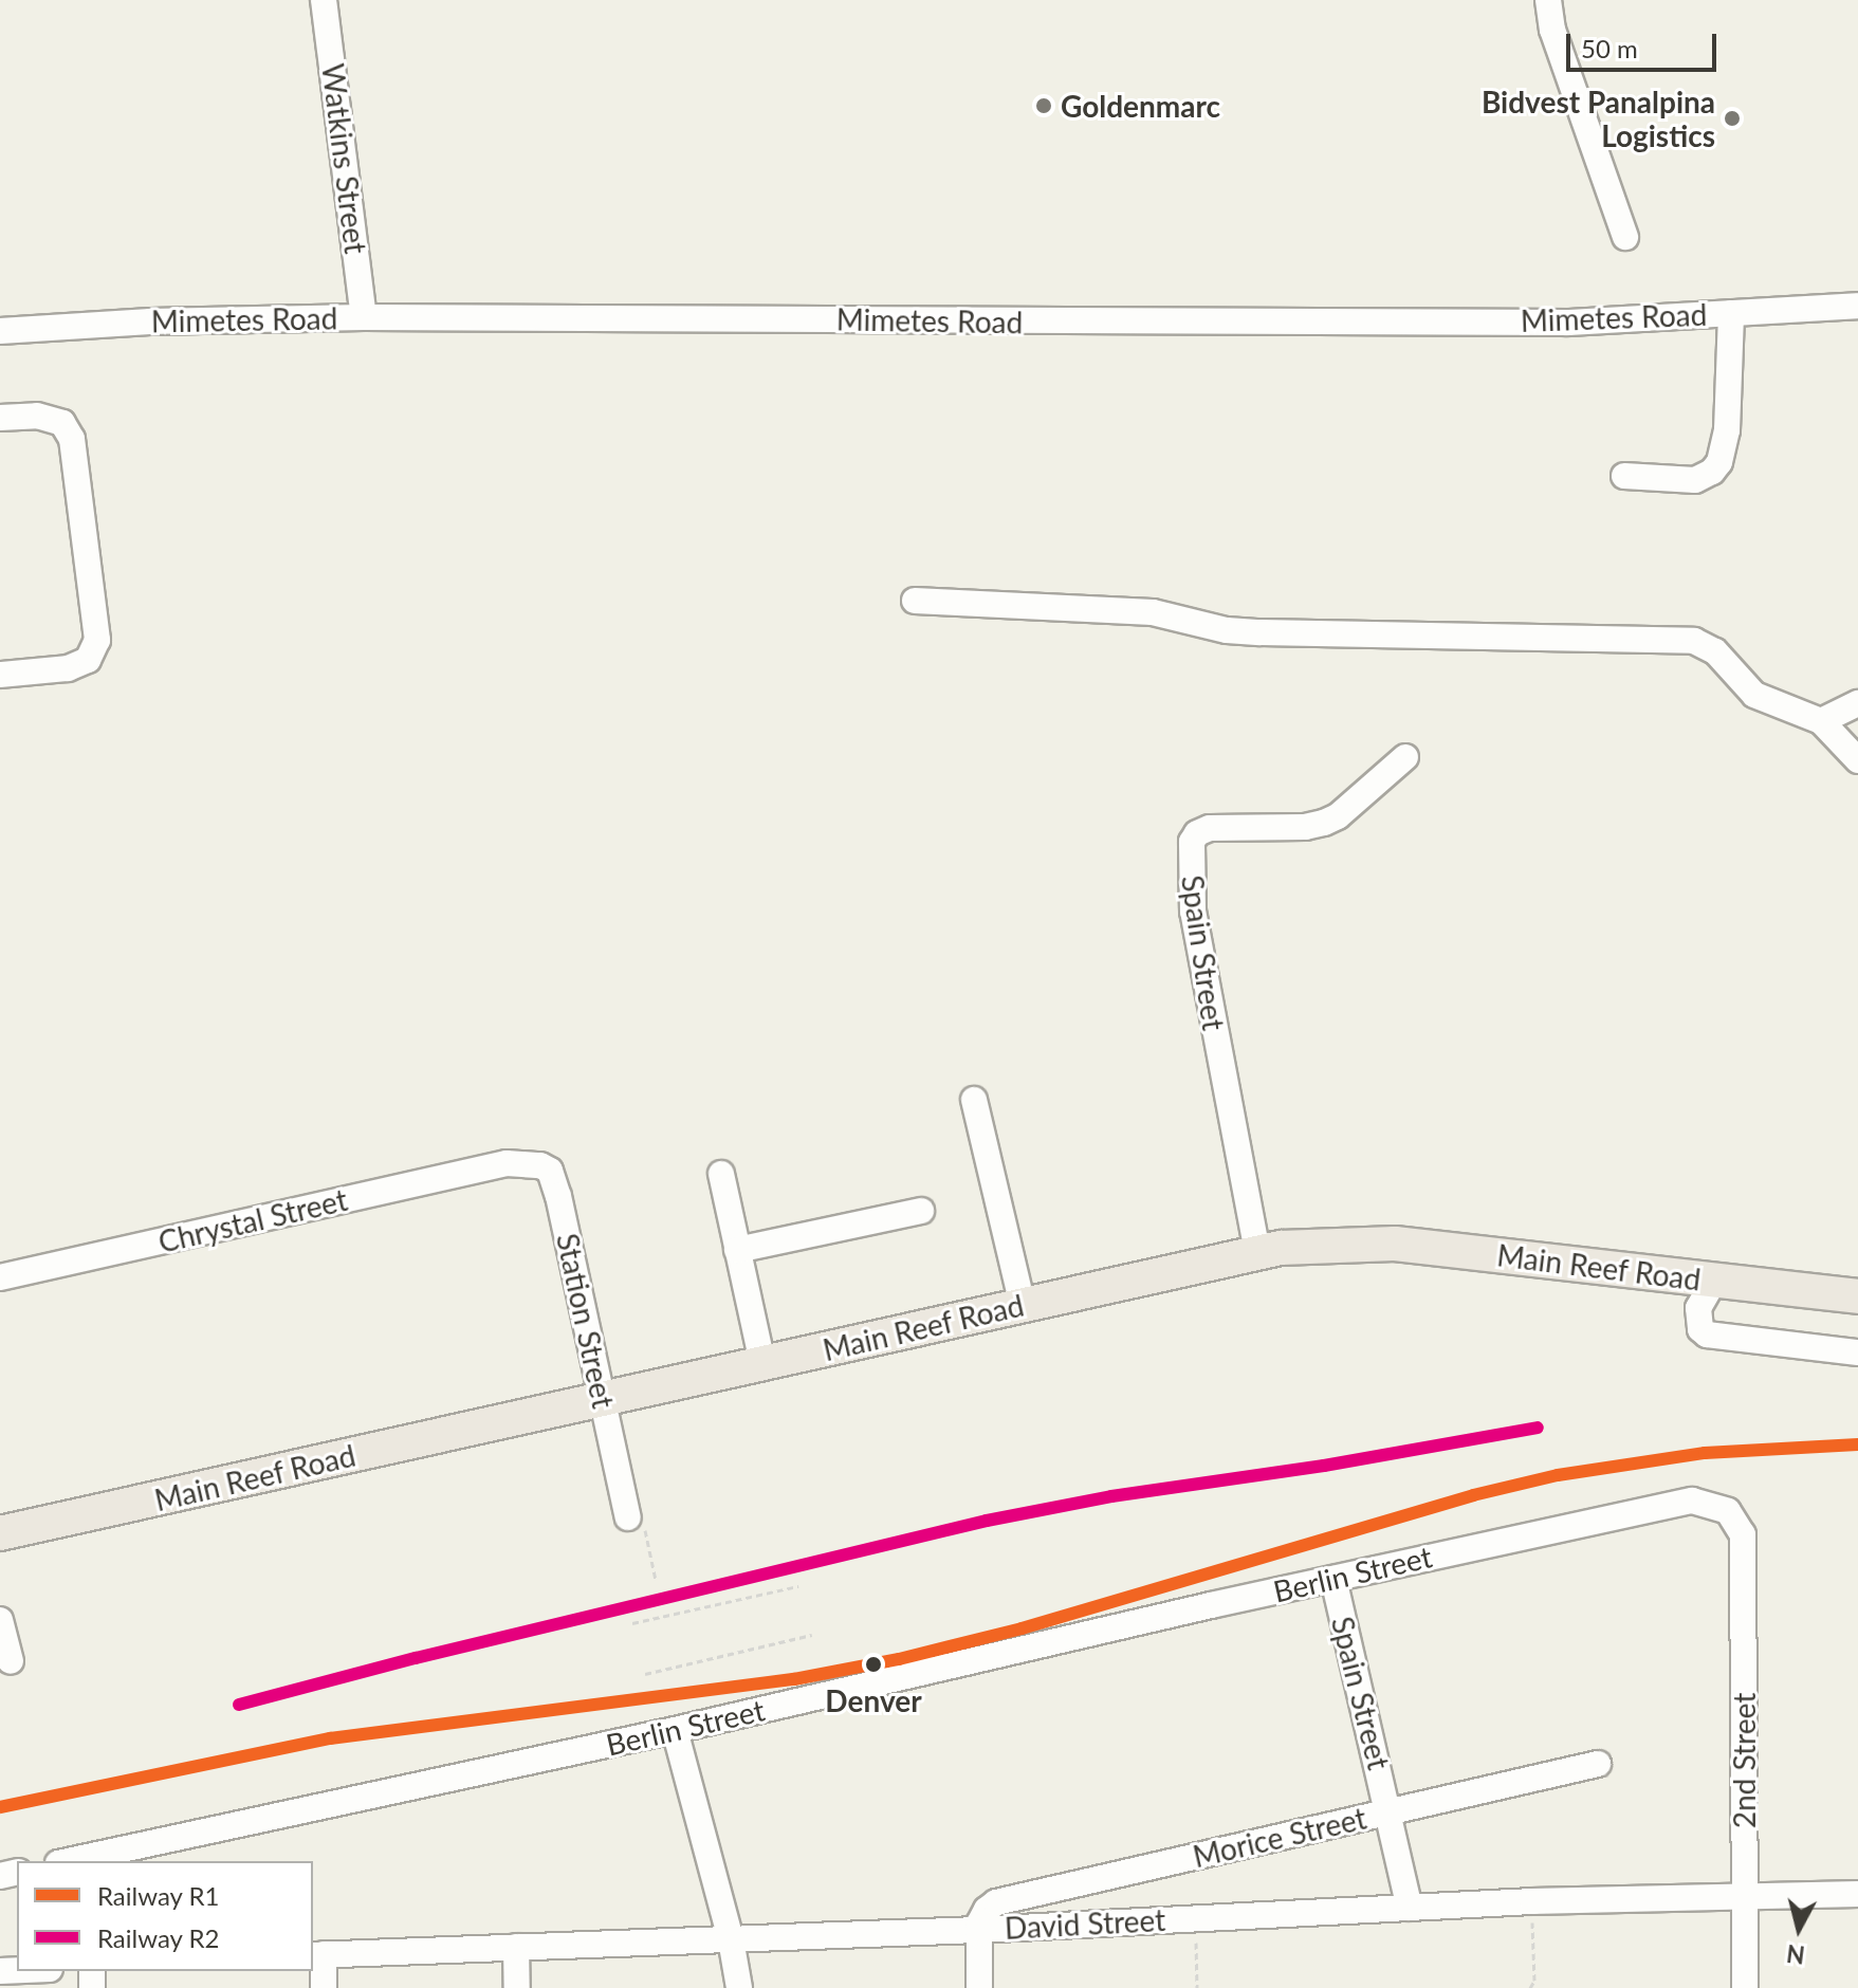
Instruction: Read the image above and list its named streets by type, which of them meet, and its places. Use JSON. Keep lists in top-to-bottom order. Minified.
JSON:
{"streets":{"main road":["Main Reef Road"],"street":["Watkins Street","Mimetes Road","Spain Street","Chrystal Street","Station Street","Berlin Street","2nd Street","Morice Street","David Street"]},"crossings":[["Watkins Street","Mimetes Road"],["Spain Street","Main Reef Road"],["Spain Street","Berlin Street"],["Spain Street","Morice Street"],["Spain Street","David Street"],["Chrystal Street","Station Street"],["Main Reef Road","Station Street"],["Berlin Street","2nd Street"],["2nd Street","David Street"],["Morice Street","David Street"]],"places":["Goldenmarc","Bidvest Panalpina Logistics","Denver"],"lines":["rail line R2","rail line R1"],"legend":["Railway R1","Railway R2"],"scale_bar":"50 m","north":"bottom"}
